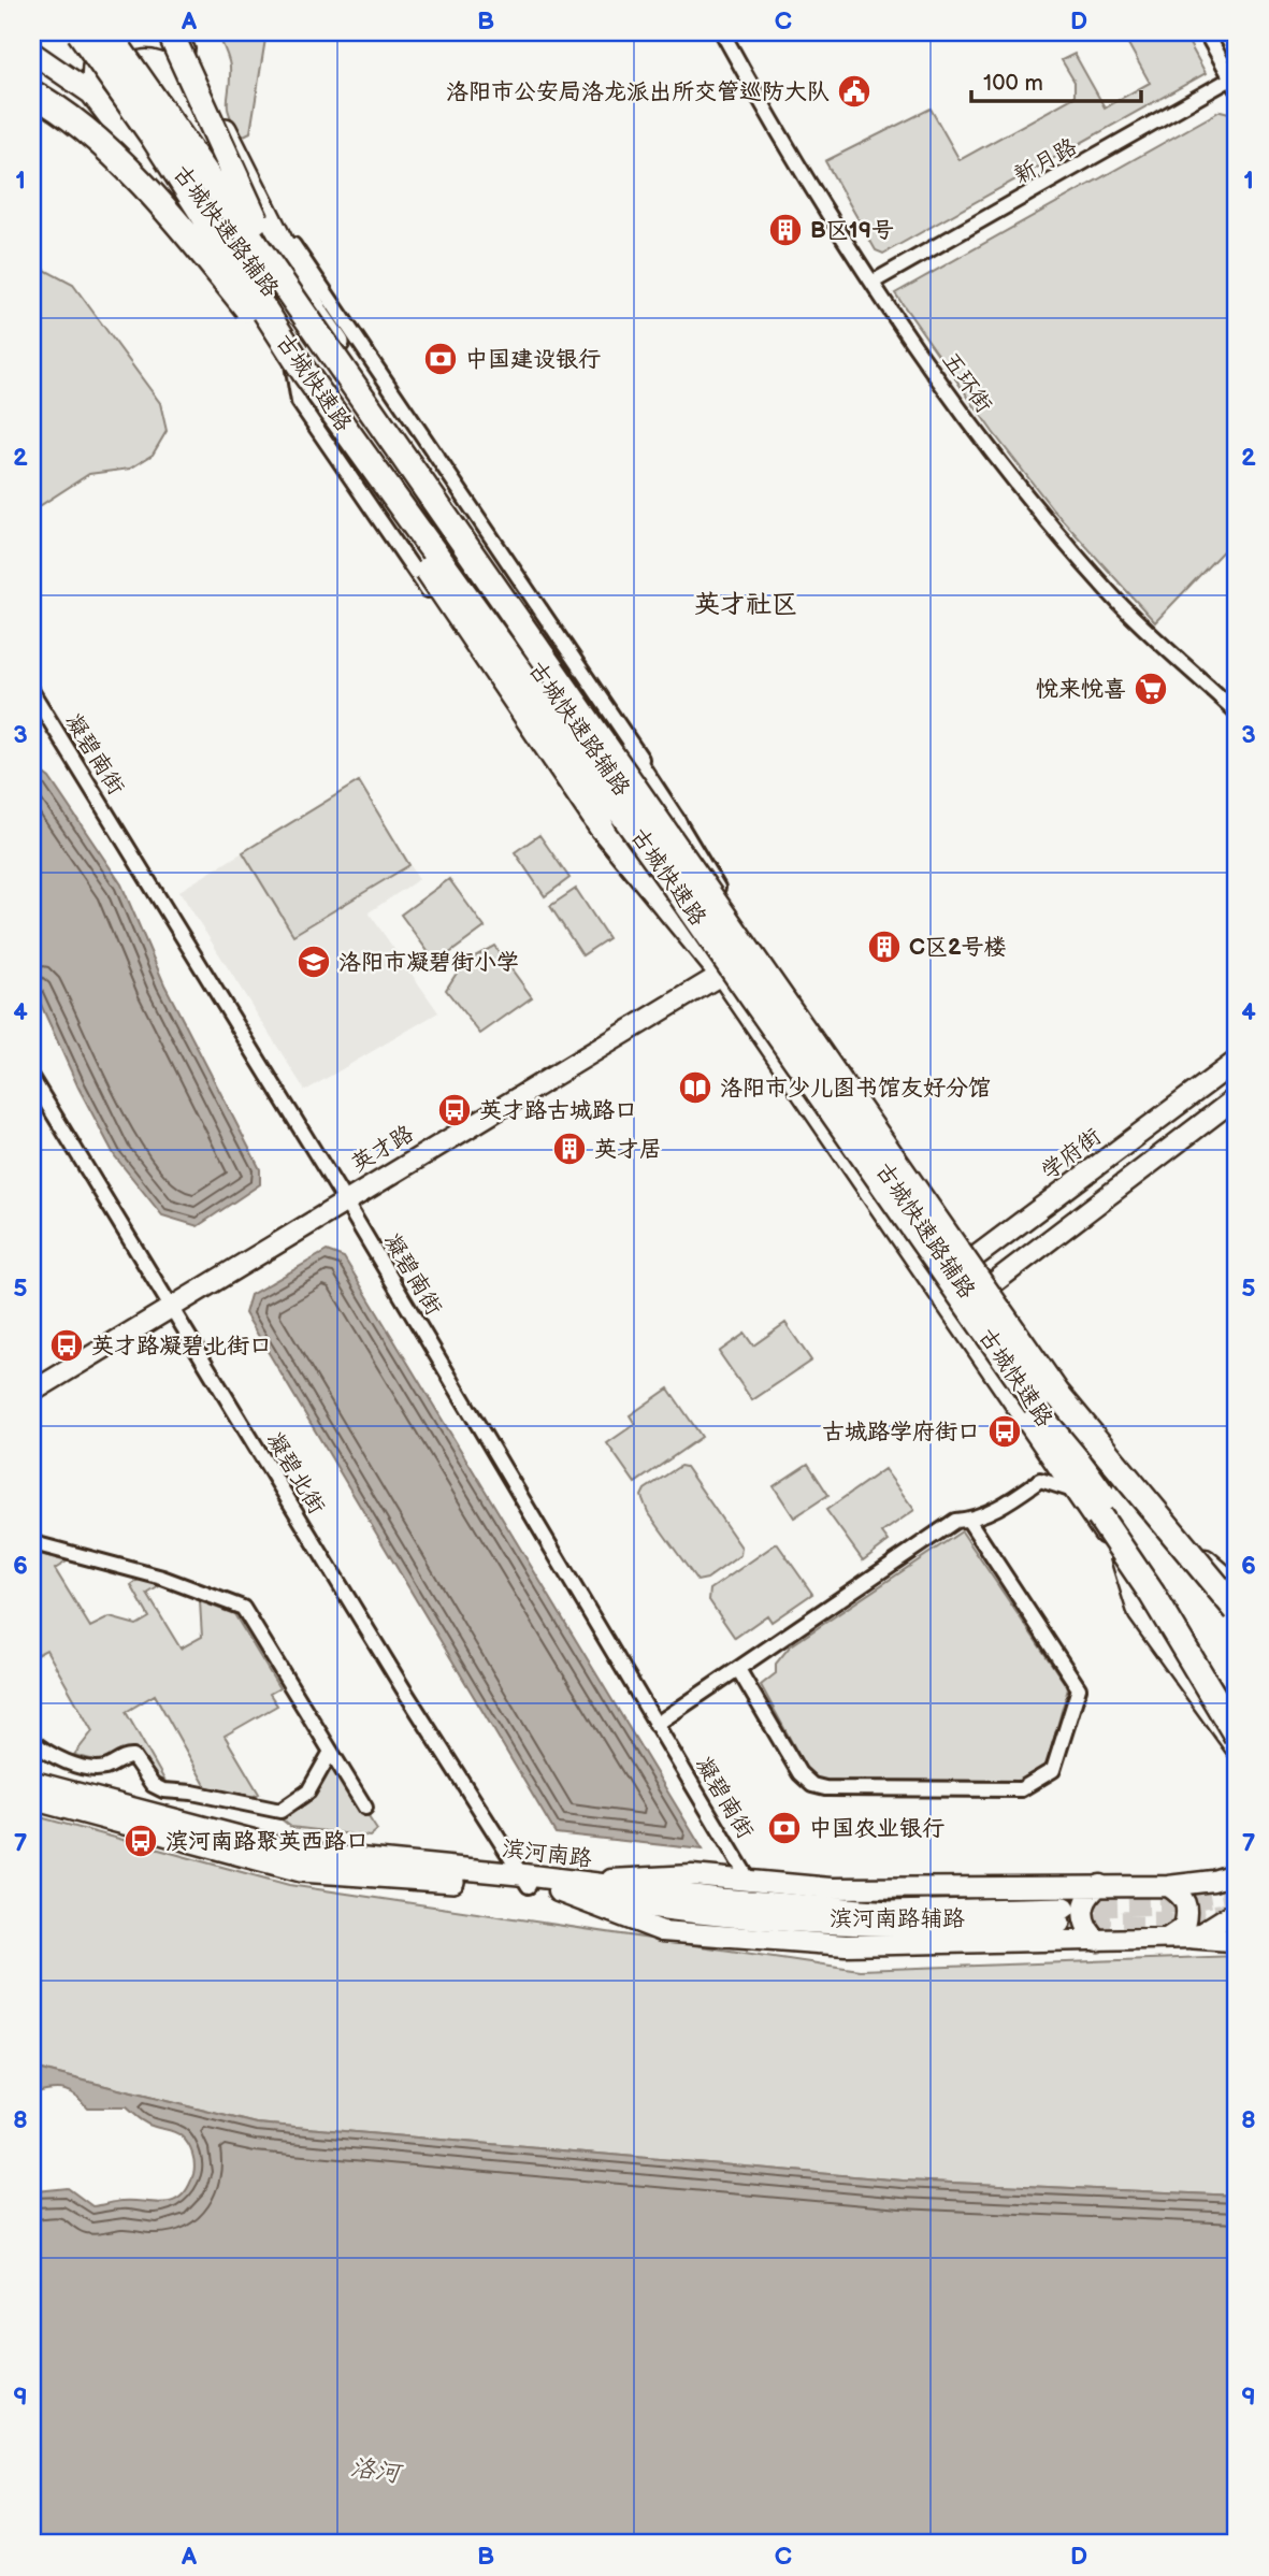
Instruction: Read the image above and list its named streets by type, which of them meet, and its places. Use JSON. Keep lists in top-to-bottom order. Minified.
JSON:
{"streets":{"highway":["古城快速路"],"main road":["古城快速路辅路","英才路","学府街","滨河南路","滨河南路辅路"],"street":["新月路","五环街","凝碧南街","凝碧北街"]},"crossings":[["新月路","五环街"],["古城快速路辅路","古城快速路"],["古城快速路辅路","英才路"],["古城快速路辅路","学府街"],["凝碧南街","英才路"],["凝碧南街","滨河南路辅路"],["英才路","凝碧北街"],["凝碧北街","滨河南路"],["滨河南路","滨河南路辅路"]],"districts":["英才社区"],"water":["洛河"],"places":{"public building":["洛阳市公安局洛龙派出所交管巡防大队"],"building":["B区19号","C区2号楼","英才居"],"bank":["中国建设银行","中国农业银行"],"supermarket":["悦来悦喜"],"school or university":["洛阳市凝碧街小学"],"library":["洛阳市少儿图书馆友好分馆"],"bus stop":["英才路古城路口","英才路凝碧北街口","古城路学府街口","滨河南路聚英西路口"]},"scale_bar":"100 m","grid":{"columns":["A","B","C","D"],"rows":["1","2","3","4","5","6","7","8","9"]}}
